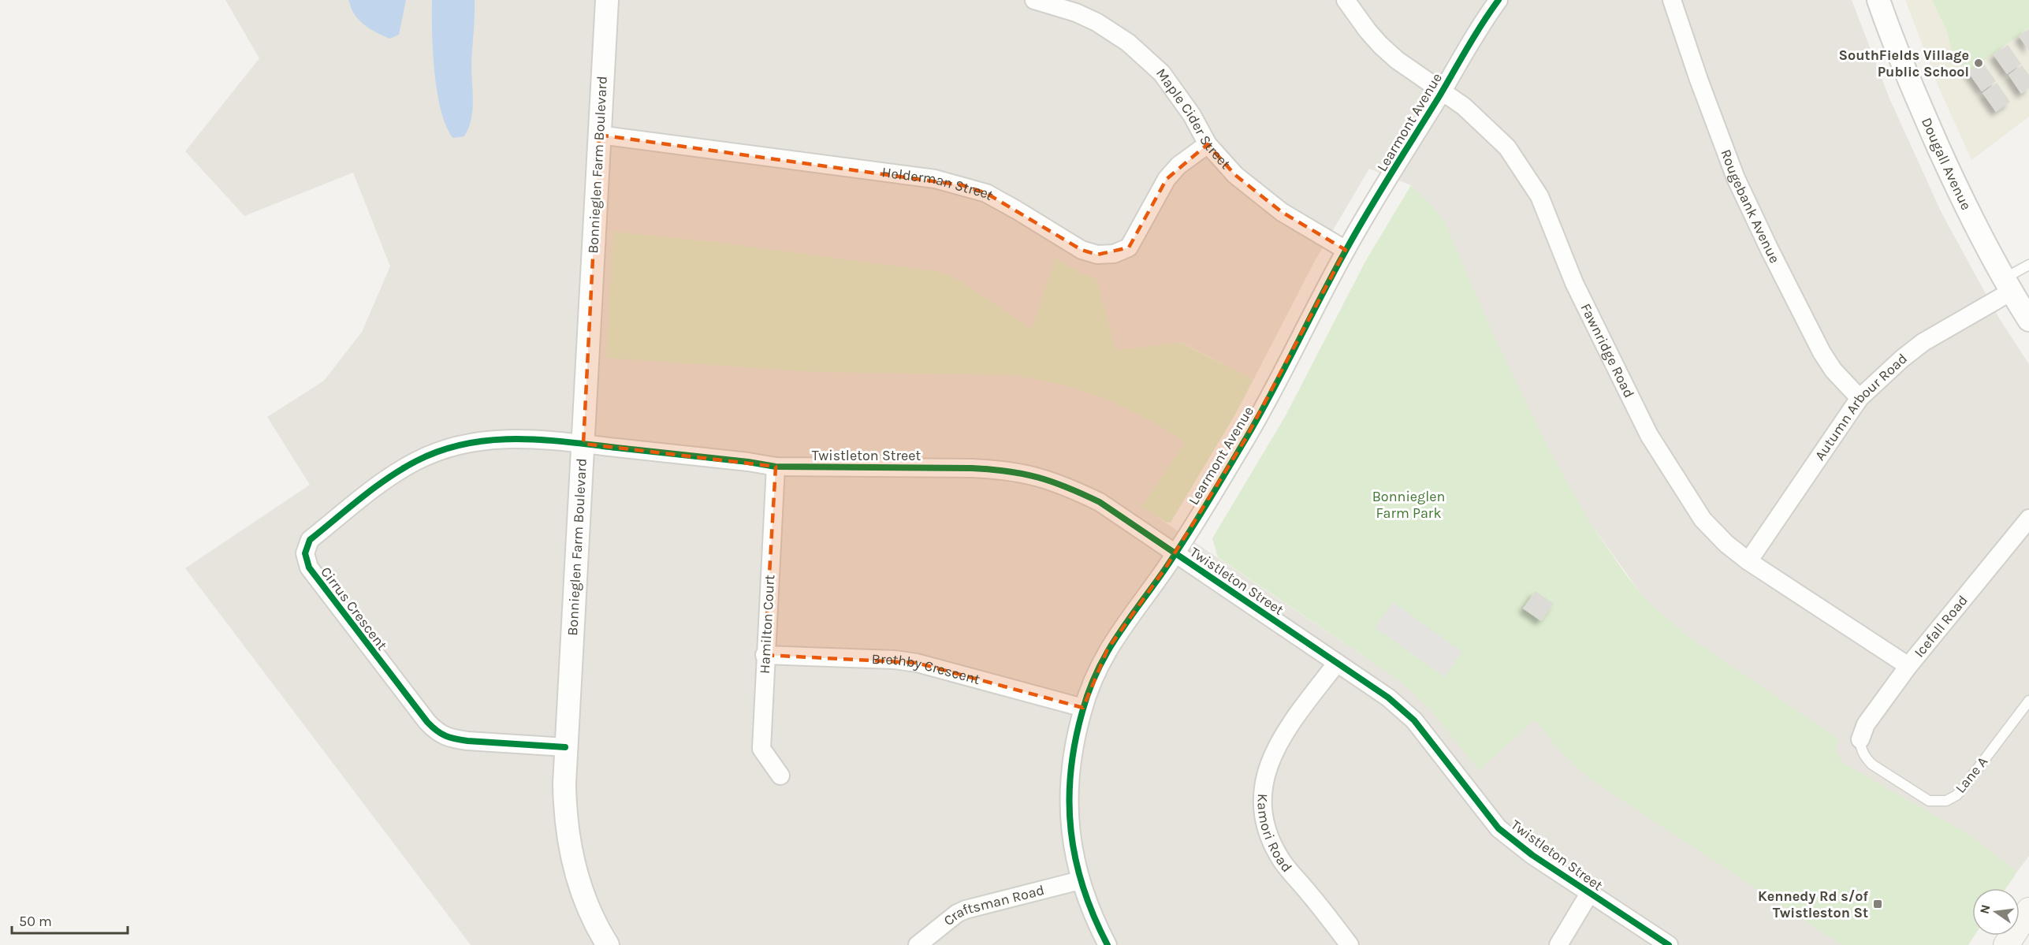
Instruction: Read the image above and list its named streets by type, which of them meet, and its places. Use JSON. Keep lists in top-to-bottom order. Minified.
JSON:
{"streets":{"street":["Maple Cider Street","Learmont Avenue","Dougall Avenue","Bonnieglen Farm Boulevard","Helderman Street","Rougebank Avenue","Fawnridge Road","Autumn Arbour Road","Twistleton Street","Cirrus Crescent","Hamilton Court","Icefall Road","Brethby Crescent","Kamori Road","Craftsman Road"],"lane":["Lane A"]},"crossings":[["Maple Cider Street","Learmont Avenue"],["Maple Cider Street","Helderman Street"],["Learmont Avenue","Fawnridge Road"],["Learmont Avenue","Twistleton Street"],["Learmont Avenue","Brethby Crescent"],["Learmont Avenue","Craftsman Road"],["Dougall Avenue","Autumn Arbour Road"],["Bonnieglen Farm Boulevard","Helderman Street"],["Bonnieglen Farm Boulevard","Twistleton Street"],["Bonnieglen Farm Boulevard","Cirrus Crescent"],["Rougebank Avenue","Autumn Arbour Road"],["Fawnridge Road","Autumn Arbour Road"],["Fawnridge Road","Icefall Road"],["Twistleton Street","Cirrus Crescent"],["Twistleton Street","Hamilton Court"],["Twistleton Street","Kamori Road"],["Hamilton Court","Brethby Crescent"],["Icefall Road","Lane A"]],"parks":["Bonnieglen Farm Park"],"places":{"other":["SouthFields Village Public School"],"transit":["Kennedy Rd s/of Twistleston St"]},"scale_bar":"50 m","north":"left"}
